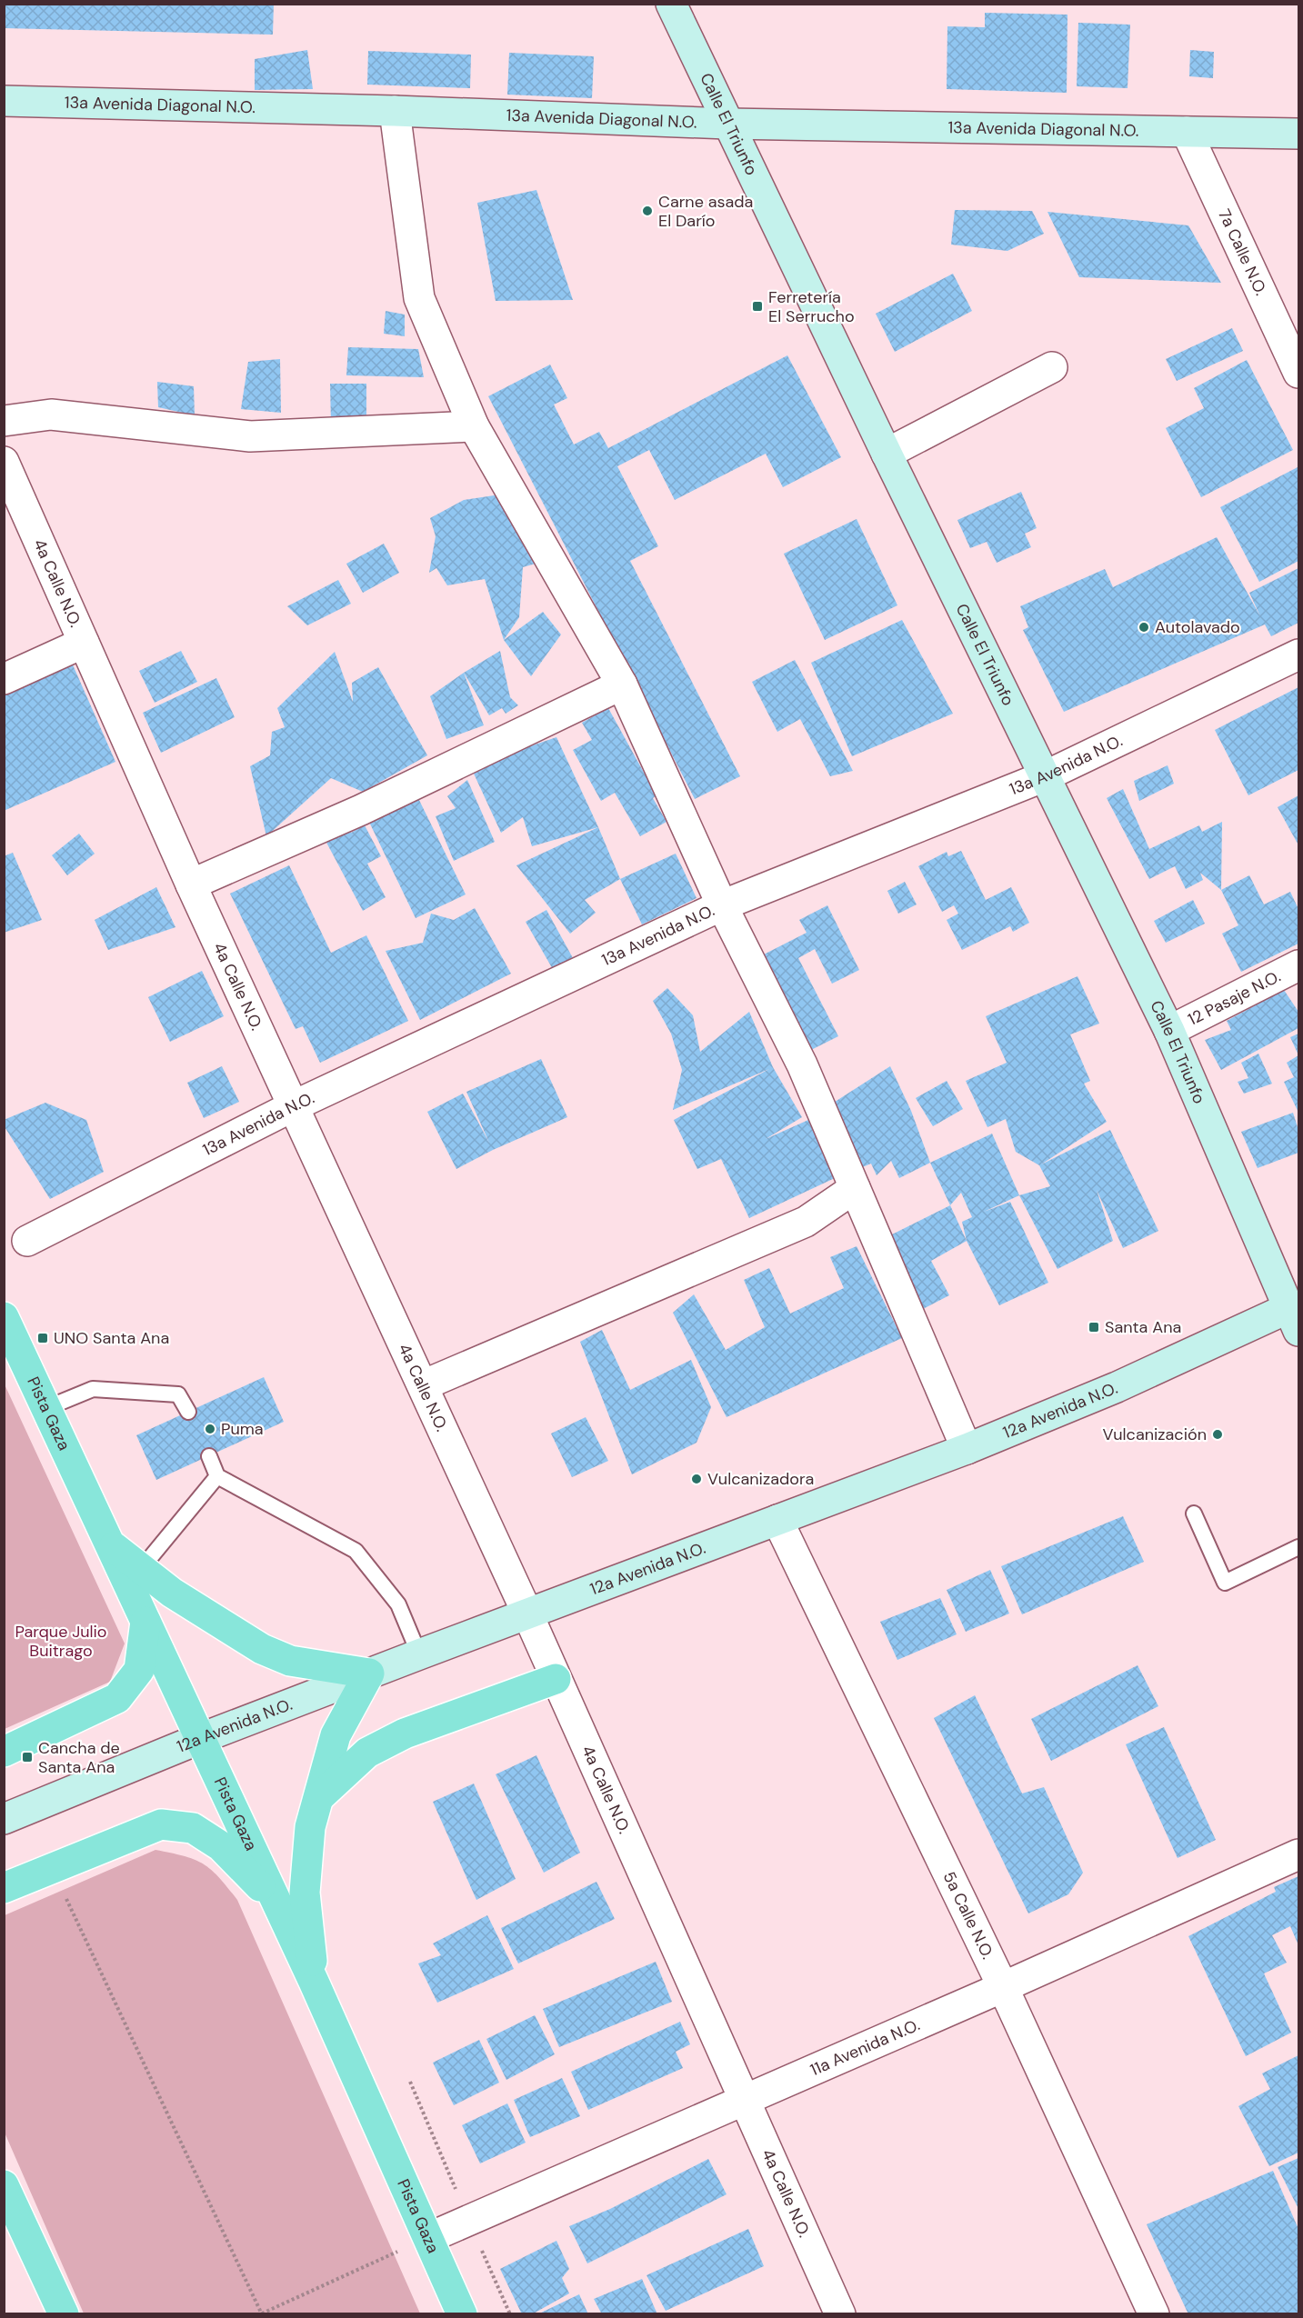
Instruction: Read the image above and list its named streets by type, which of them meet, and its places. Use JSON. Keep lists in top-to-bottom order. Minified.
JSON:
{"streets":{"main road":["13a Avenida Diagonal N.O.","Calle El Triunfo","12a Avenida N.O.","Pista Gaza"],"street":["7a Calle N.O.","4a Calle N.O.","13a Avenida N.O.","12 Pasaje N.O.","5a Calle N.O.","11a Avenida N.O."]},"crossings":[["13a Avenida Diagonal N.O.","Calle El Triunfo"],["13a Avenida Diagonal N.O.","7a Calle N.O."],["Calle El Triunfo","13a Avenida N.O."],["Calle El Triunfo","12 Pasaje N.O."],["Calle El Triunfo","12a Avenida N.O."],["4a Calle N.O.","13a Avenida N.O."],["4a Calle N.O.","12a Avenida N.O."],["4a Calle N.O.","11a Avenida N.O."],["12a Avenida N.O.","Pista Gaza"],["12a Avenida N.O.","5a Calle N.O."],["Pista Gaza","11a Avenida N.O."],["5a Calle N.O.","11a Avenida N.O."]],"parks":["Parque Julio Buitrago"],"places":{"other":["Carne asada El Darío","Autolavado","Puma","Vulcanización","Vulcanizadora"],"transit":["Ferretería El Serrucho","Santa Ana","UNO Santa Ana","Cancha de Santa Ana"]}}
